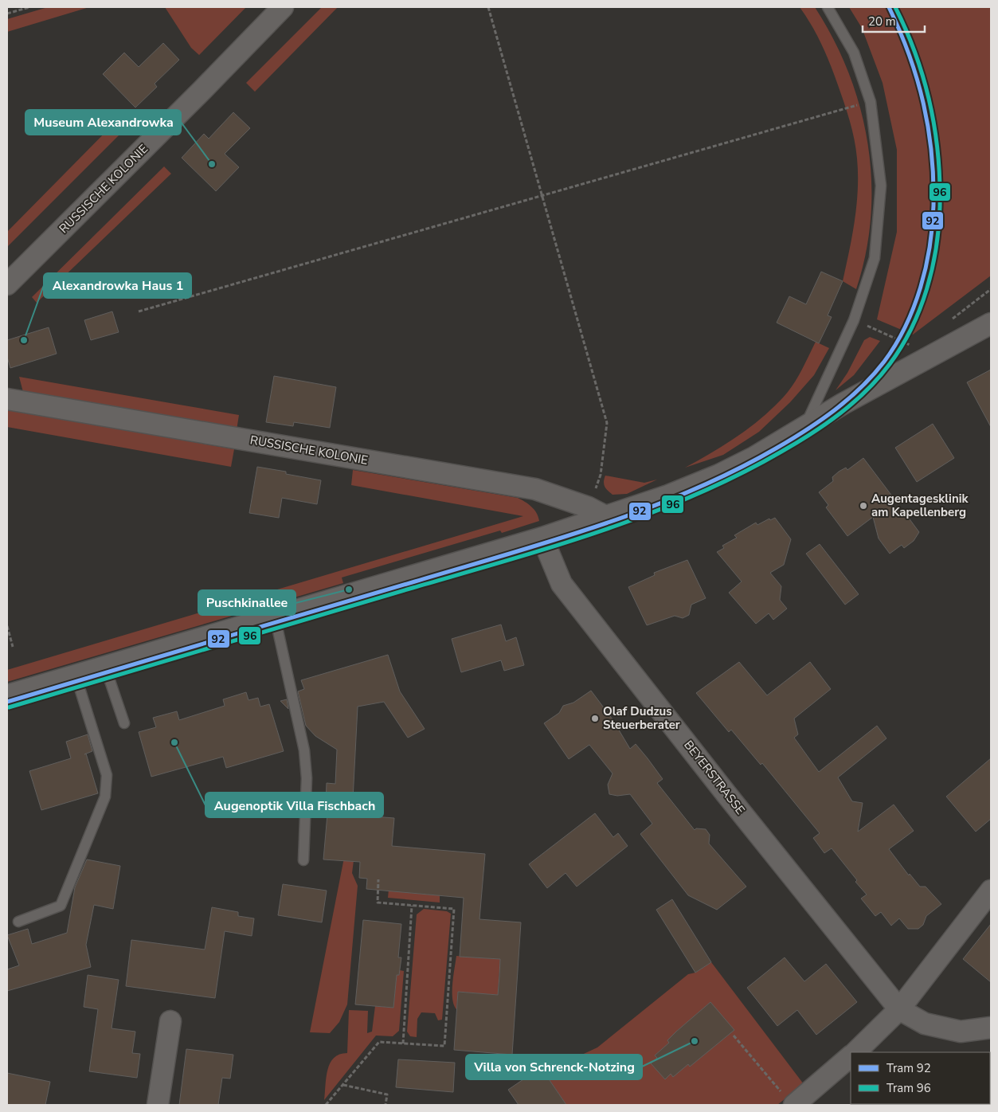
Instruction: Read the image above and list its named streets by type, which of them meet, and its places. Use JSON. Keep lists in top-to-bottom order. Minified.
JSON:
{"streets":{"street":["RUSSISCHE KOLONIE","BEYERSTRASSE"]},"places":["Museum Alexandrowka","Alexandrowka Haus 1","Augentagesklinik am Kapellenberg","Puschkinallee","Olaf Dudzus Steuerberater","Augenoptik Villa Fischbach","Villa von Schrenck-Notzing"],"lines":["tram line 92","tram line 96"],"legend":["Tram 92","Tram 96"],"scale_bar":"20 m"}
